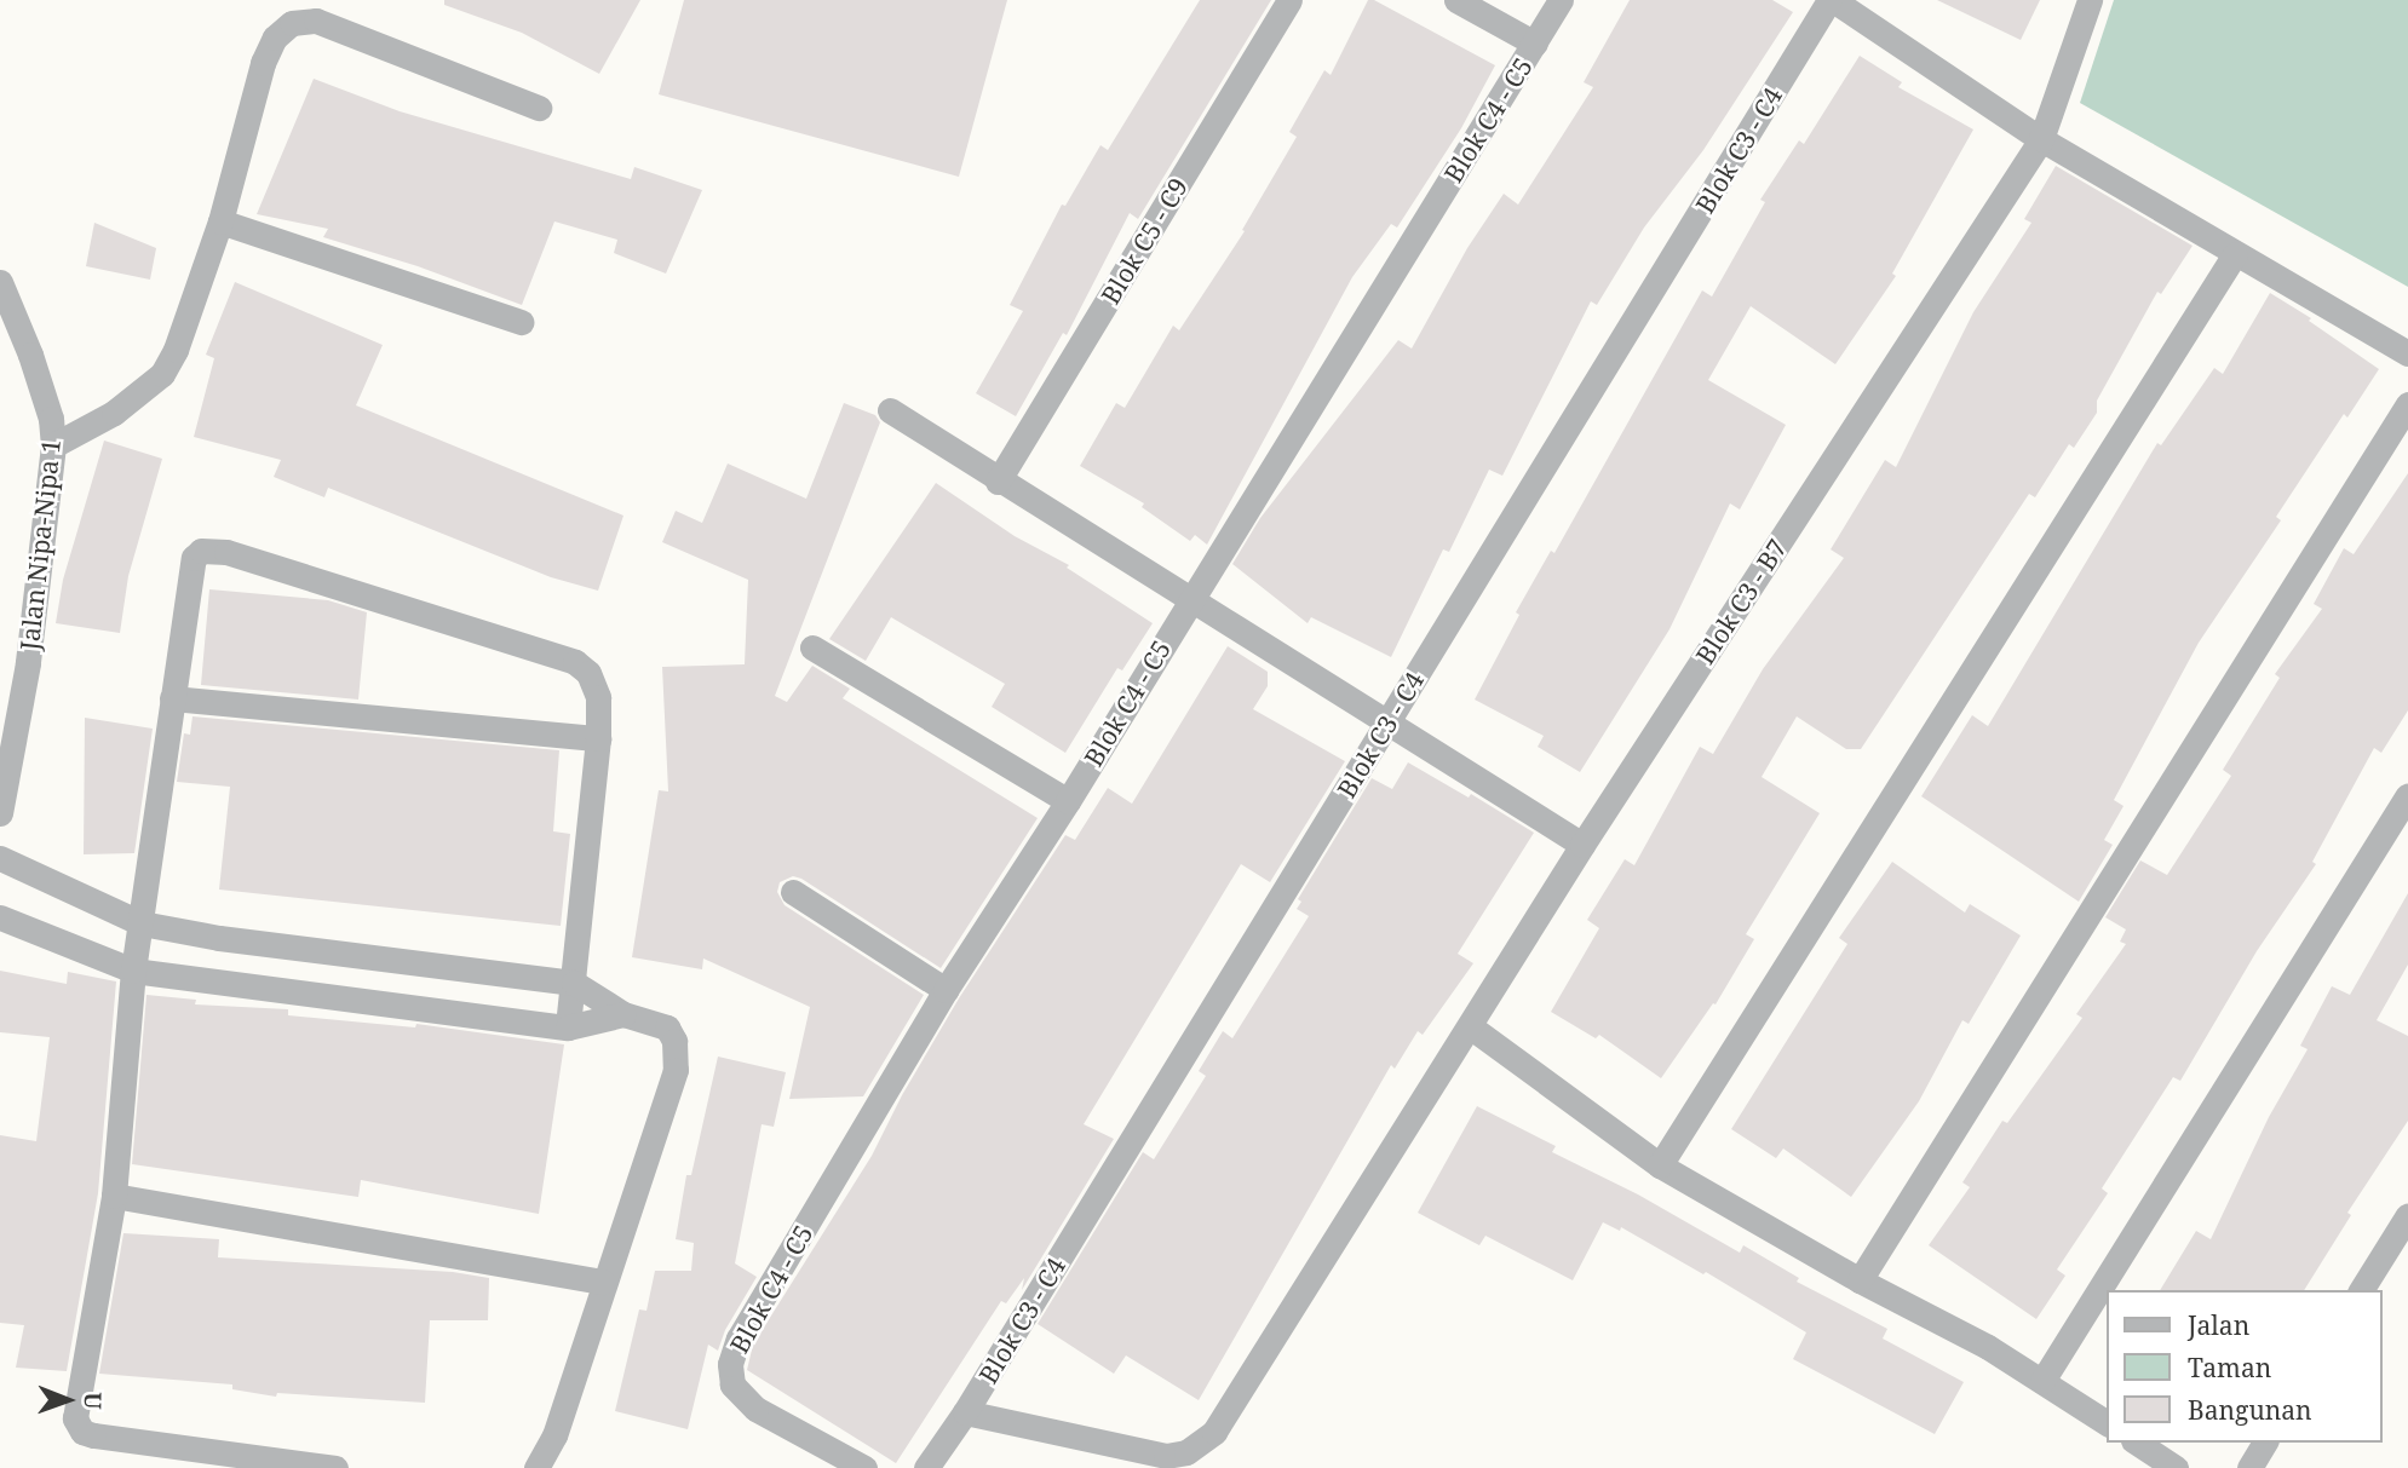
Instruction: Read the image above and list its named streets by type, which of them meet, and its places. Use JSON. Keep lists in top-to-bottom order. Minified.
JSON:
{"streets":{"street":["Blok C4 - C5","Blok C3 - C4","Blok C5 - C9","Jalan Nipa-Nipa 1","Blok C3 - B7"]},"crossings":[["Blok C3 - C4","Blok C3 - B7"]],"legend":["Jalan","Taman","Bangunan"],"north":"right"}
